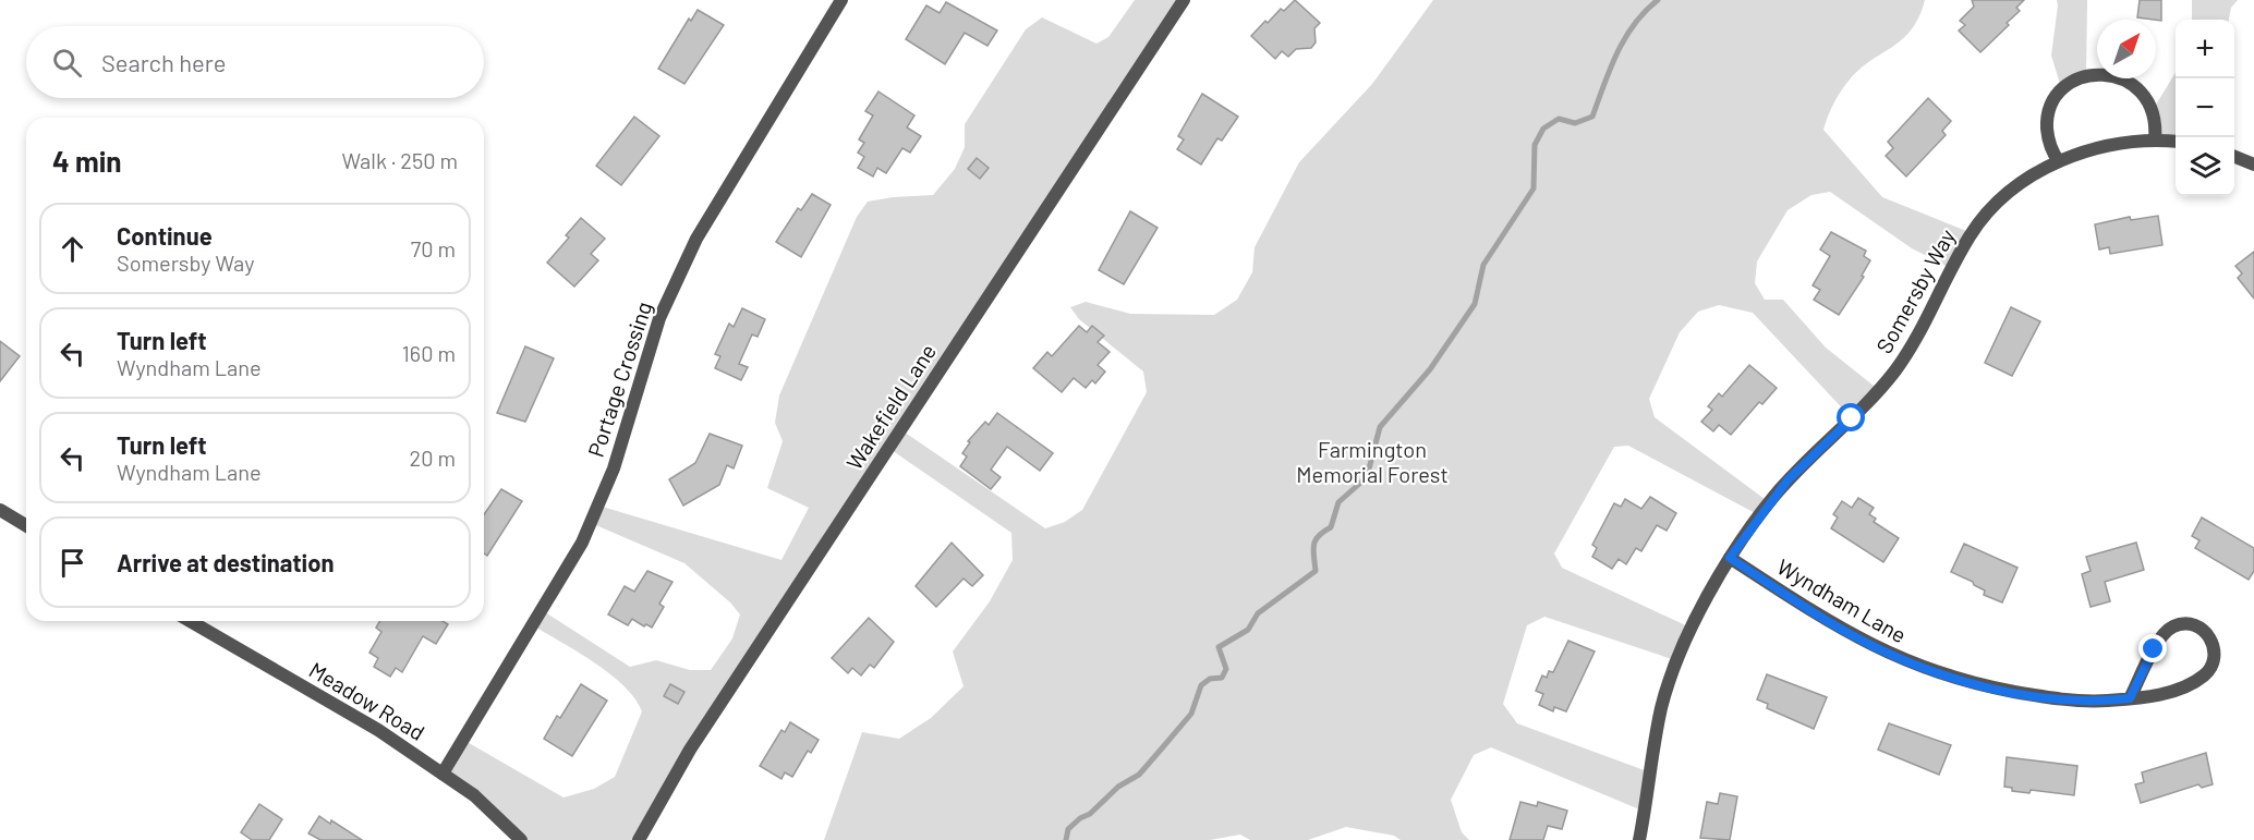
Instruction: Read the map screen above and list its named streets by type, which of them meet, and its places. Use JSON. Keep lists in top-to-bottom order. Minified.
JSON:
{"streets":{"street":["Somersby Way","Portage Crossing","Wakefield Lane","Wyndham Lane","Meadow Road"]},"crossings":[["Somersby Way","Wyndham Lane"],["Portage Crossing","Meadow Road"]],"parks":["Farmington Memorial Forest"],"north":"top right","page":{"map_buttons":["+","−"],"search":"Search here","heading":["4 min","Walk · 250 m"],"list":[["Continue","Somersby Way","70 m"],["Turn left","Wyndham Lane","160 m"],["Turn left","Wyndham Lane","20 m"],"Arrive at destination"]}}
